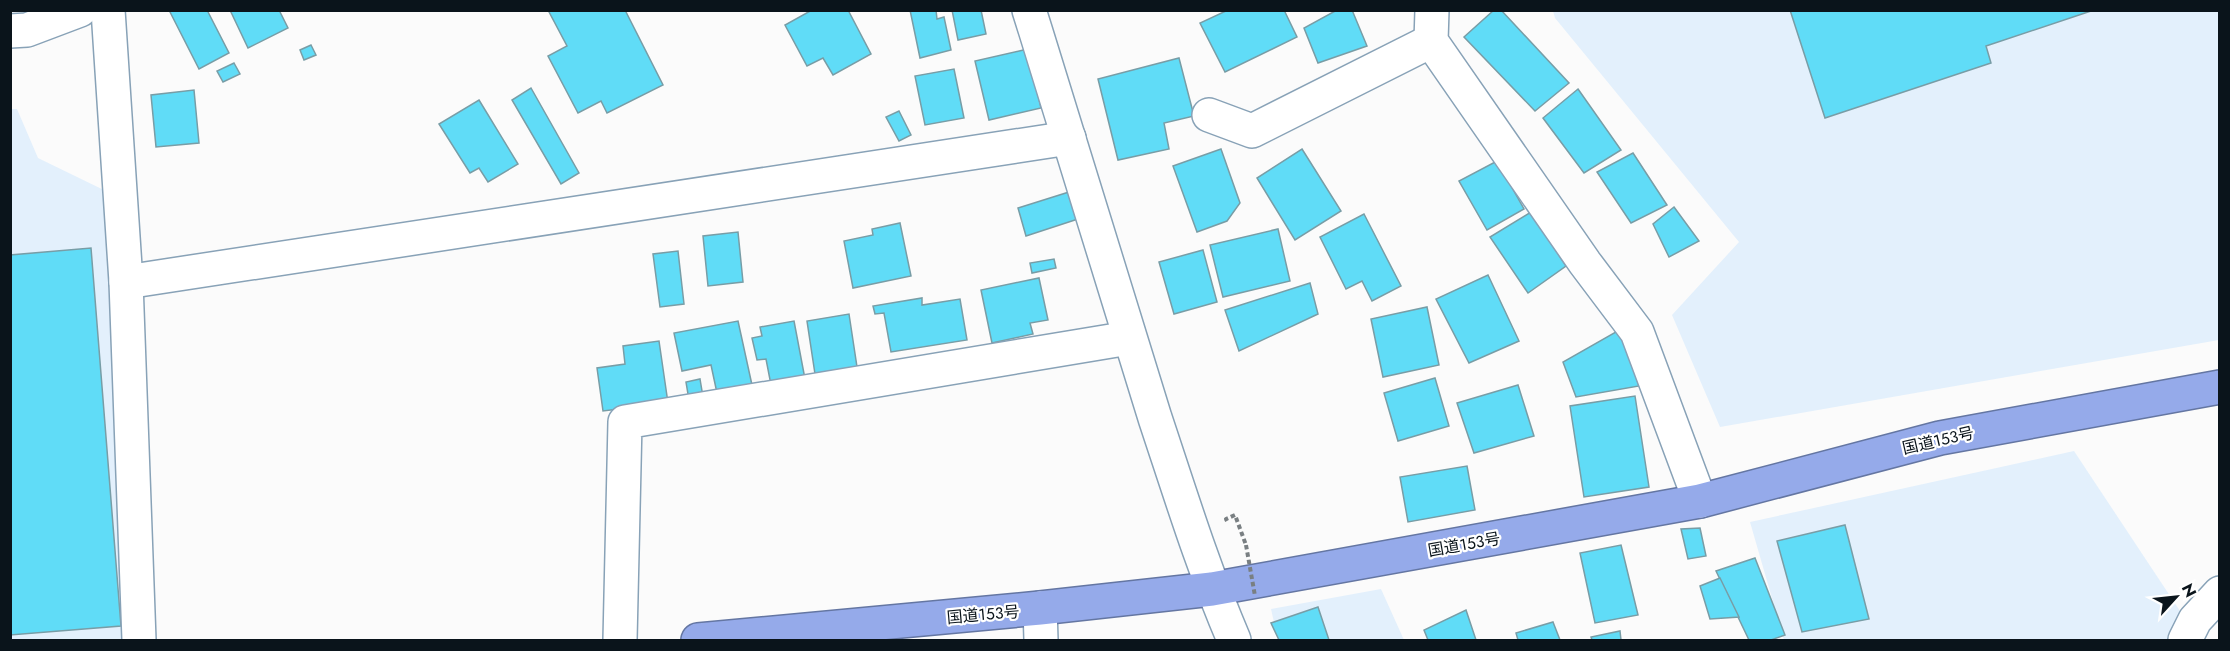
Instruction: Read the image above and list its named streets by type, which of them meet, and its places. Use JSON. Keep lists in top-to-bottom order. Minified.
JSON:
{"streets":{"highway":["国道153号"]},"north":"top right"}
